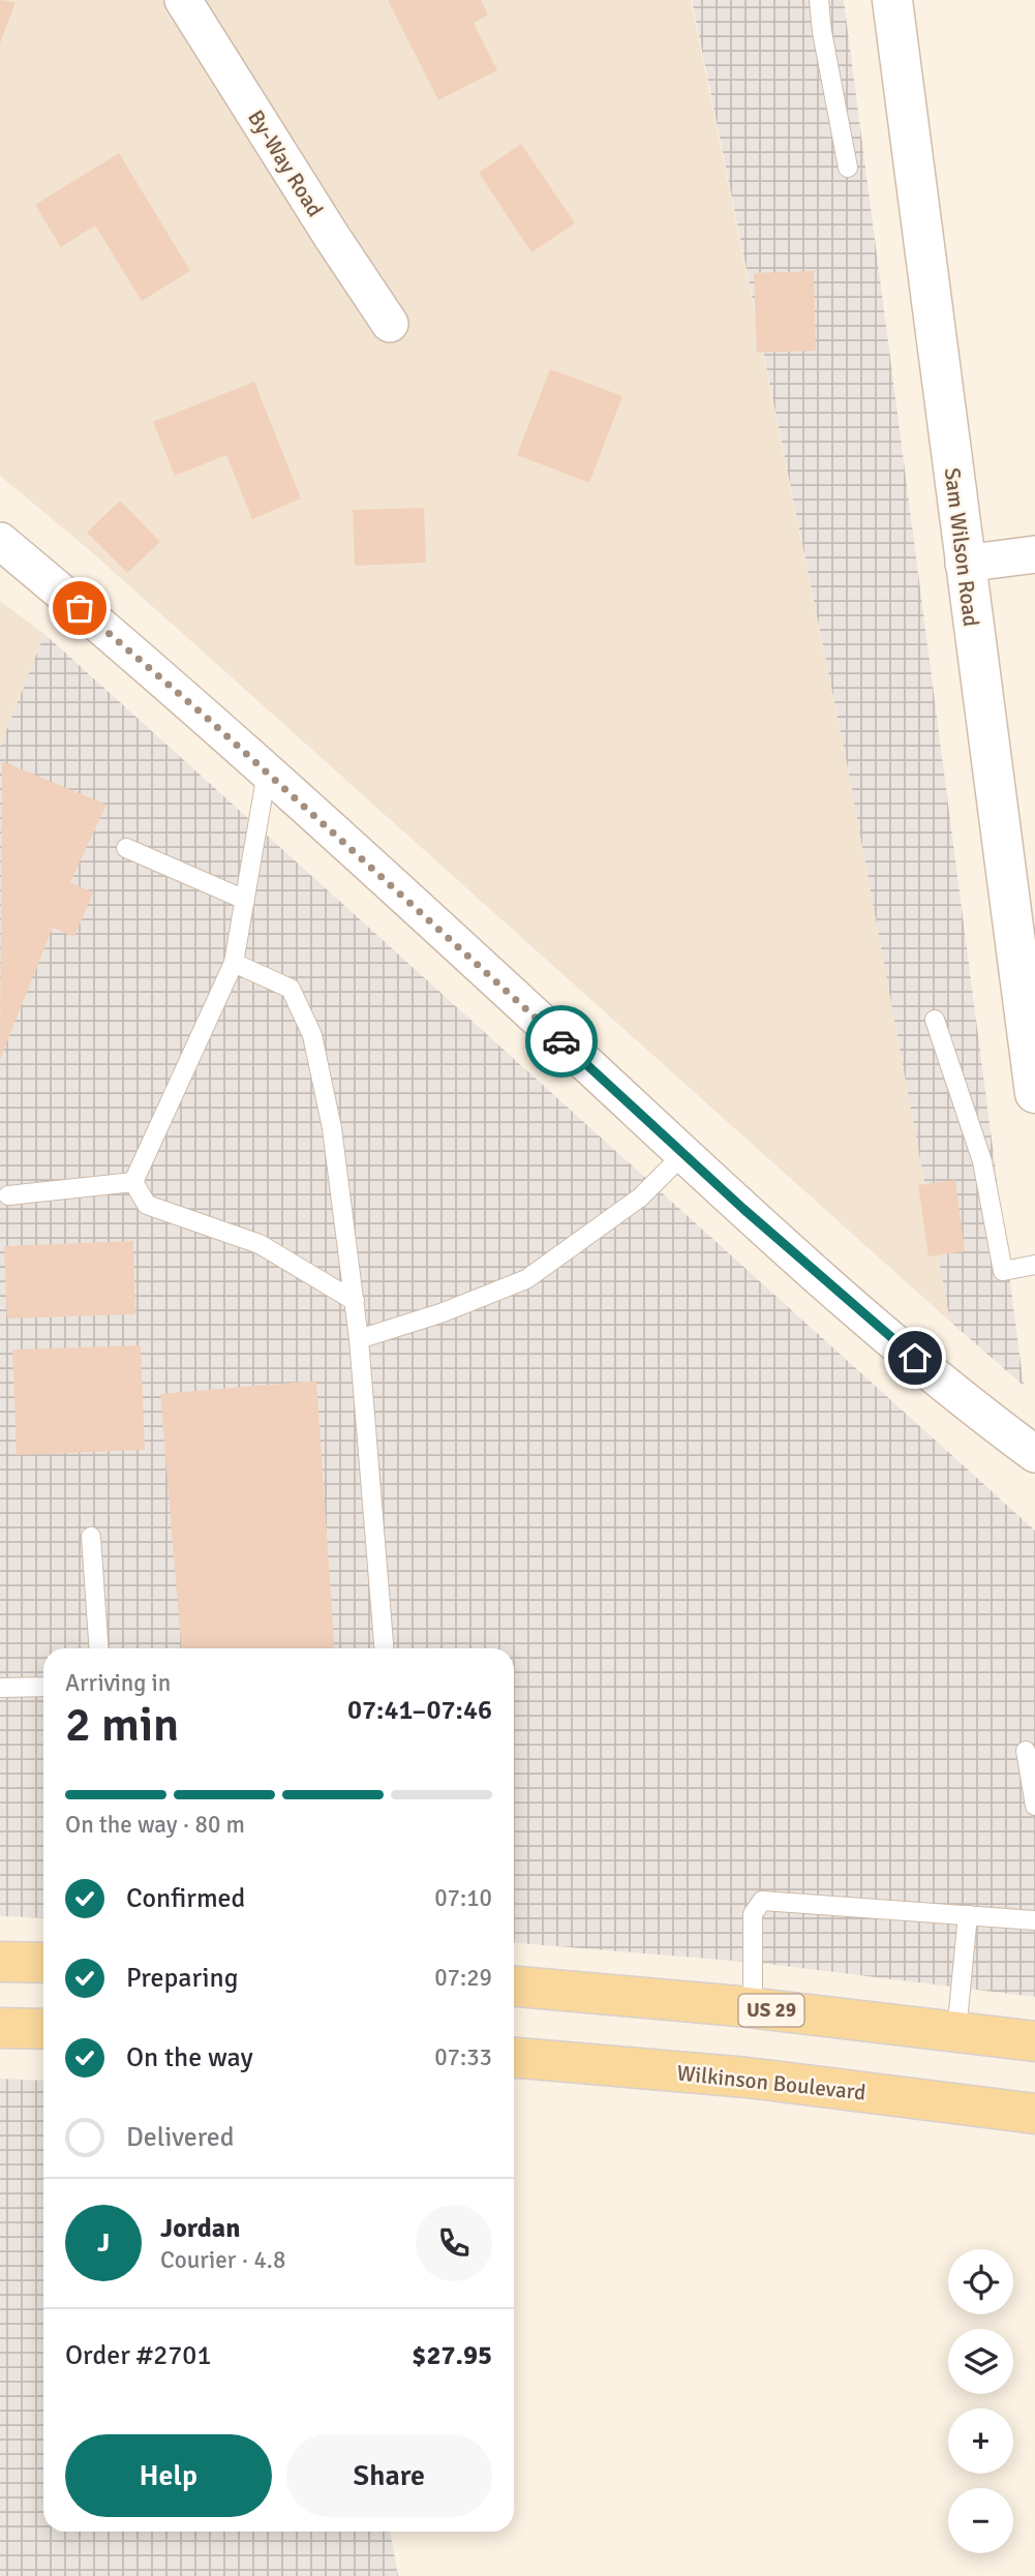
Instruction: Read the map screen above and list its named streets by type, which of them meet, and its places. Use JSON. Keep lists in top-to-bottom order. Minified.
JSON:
{"streets":{"main road":["US 29","Wilkinson Boulevard"],"street":["By-Way Road","Sam Wilson Road"]},"page":{"heading":["2 min","Arriving in","07:41–07:46"],"panel":["Jordan","Courier · 4.8","Order #2701","$27.95"],"bar":"On the way · 80 m","list":[["Confirmed","07:10"],["Preparing","07:29"],["On the way","07:33"],"Delivered"],"round":"J","map_buttons":["+","−"],"buttons":["Help","Share"]}}
